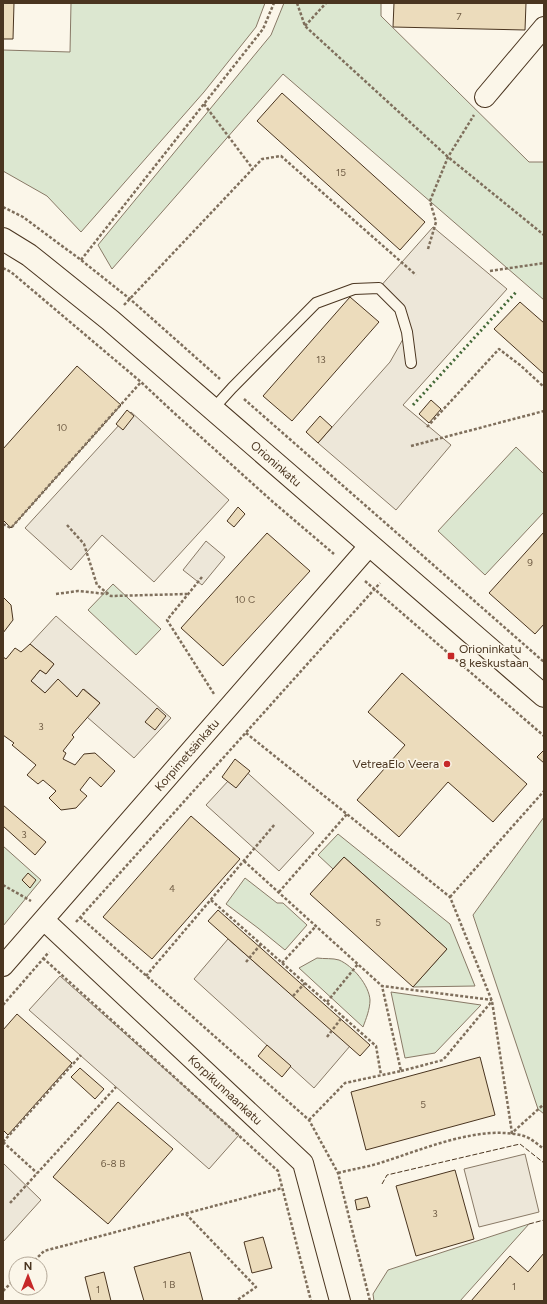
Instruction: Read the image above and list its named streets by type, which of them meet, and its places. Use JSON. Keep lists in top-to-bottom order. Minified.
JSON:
{"streets":{"main road":["Orioninkatu"],"street":["Korpimetsänkatu","Korpikunnaankatu"]},"crossings":[["Orioninkatu","Korpimetsänkatu"],["Korpimetsänkatu","Korpikunnaankatu"]],"places":{"transit":["Orioninkatu 8 keskustaan"],"other":["VetreaElo Veera"]},"house_numbers":["7","15","13","10","9","10 C","3","3","4","5","5","6-8 B","3","1 B","1","1"],"north":"top"}
